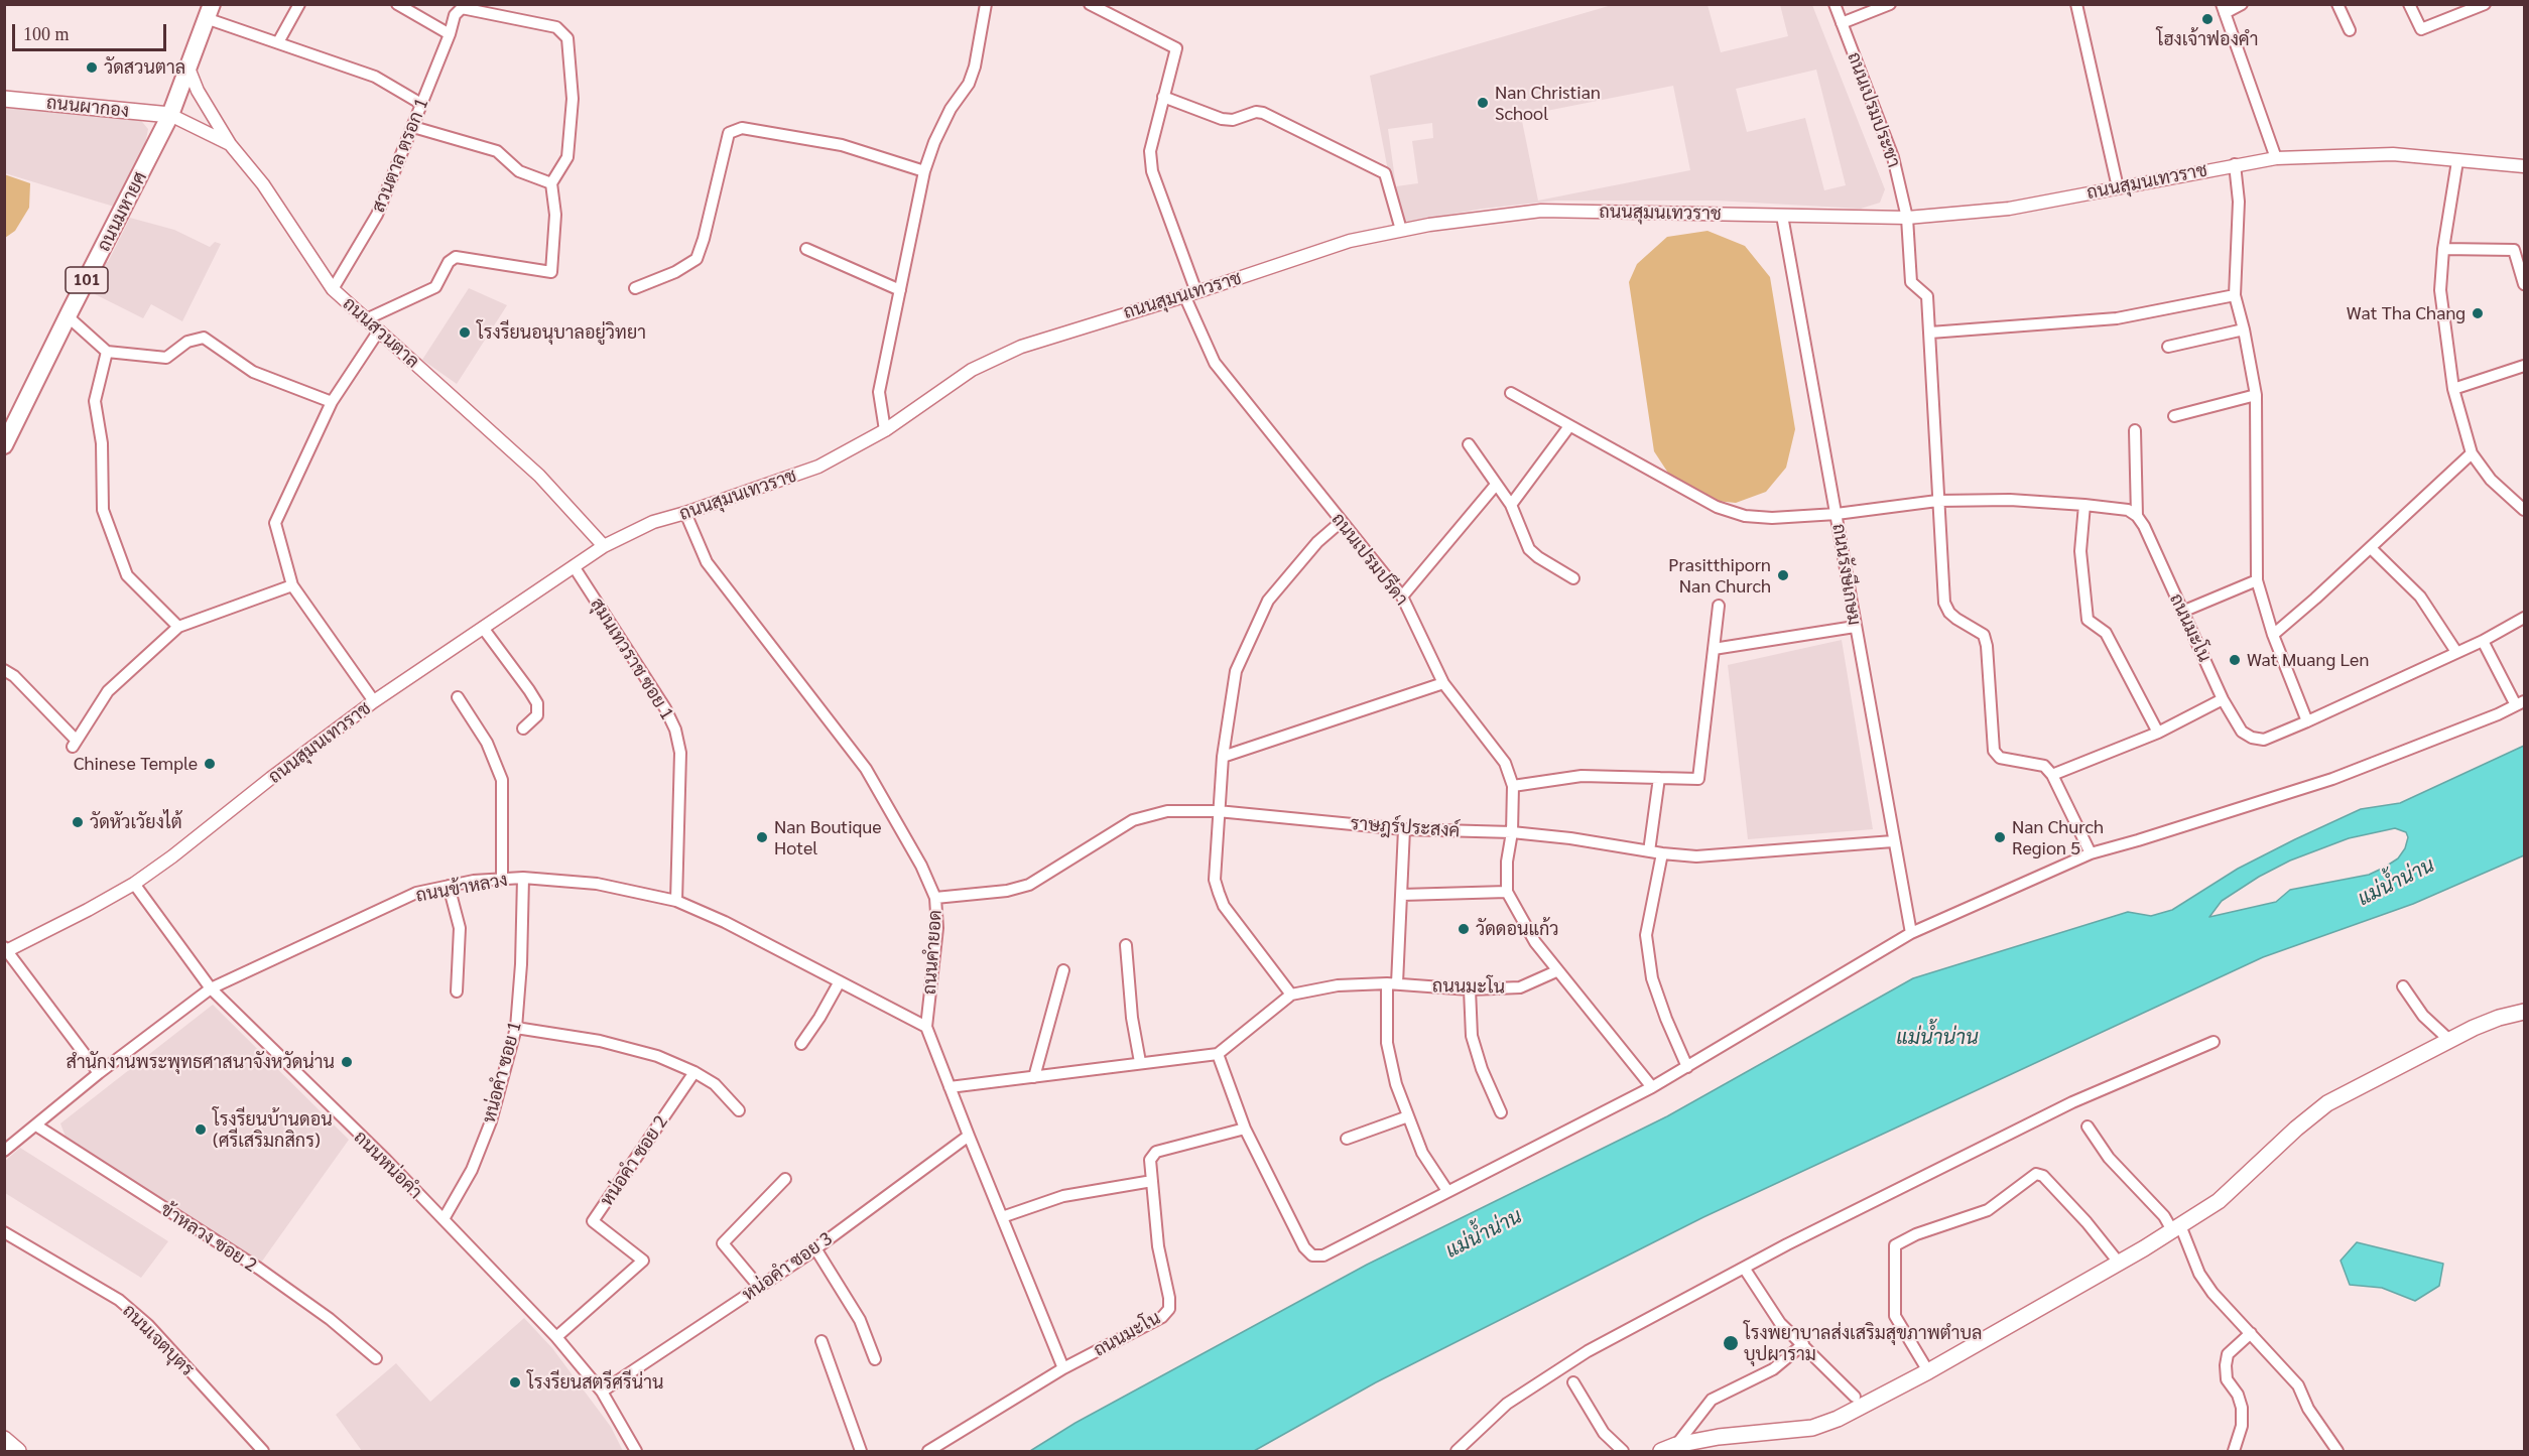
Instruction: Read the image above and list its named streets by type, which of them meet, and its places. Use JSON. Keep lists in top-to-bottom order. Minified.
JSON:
{"streets":{"main road":["ถนนผากอง","ถนนมหายศ","101"],"street":["ถนนเปรมประชา","สวนตาล ตรอก 1","ถนนสุมนเทวราช","ถนนสวนตาล","ถนนเปรมปรีดา","ถนนรังษีเกษม","ถนนมะโน","สุมนเทวราช ซอย 1","ราษฎร์ประสงค์","ถนนข้าหลวง","ถนนคำยอด","หน่อคำ ซอย 1","หน่อคำ ซอย 2","ถนนหน่อคำ","ข้าหลวง ซอย 2","หน่อคำ ซอย 3","ถนนเจตบุตร"]},"crossings":[["ถนนผากอง","ถนนมหายศ"],["ถนนผากอง","ถนนสวนตาล"],["ถนนเปรมประชา","ถนนสุมนเทวราช"],["สวนตาล ตรอก 1","ถนนสวนตาล"],["ถนนสุมนเทวราช","ถนนสวนตาล"],["ถนนสุมนเทวราช","ถนนเปรมปรีดา"],["ถนนสุมนเทวราช","ถนนรังษีเกษม"],["ถนนสุมนเทวราช","สุมนเทวราช ซอย 1"],["ถนนสุมนเทวราช","ถนนคำยอด"],["ถนนสุมนเทวราช","ถนนหน่อคำ"],["ถนนมหายศ","ถนนสวนตาล"],["ถนนเปรมปรีดา","ถนนมะโน"],["ถนนเปรมปรีดา","ราษฎร์ประสงค์"],["ถนนรังษีเกษม","ราษฎร์ประสงค์"],["ถนนมะโน","ถนนคำยอด"],["สุมนเทวราช ซอย 1","ถนนข้าหลวง"],["ราษฎร์ประสงค์","ถนนคำยอด"],["ถนนข้าหลวง","ถนนคำยอด"],["ถนนข้าหลวง","หน่อคำ ซอย 1"],["ถนนข้าหลวง","ถนนหน่อคำ"],["ถนนข้าหลวง","ข้าหลวง ซอย 2"],["ถนนคำยอด","หน่อคำ ซอย 3"],["หน่อคำ ซอย 1","ถนนหน่อคำ"],["หน่อคำ ซอย 2","ถนนหน่อคำ"],["ถนนหน่อคำ","หน่อคำ ซอย 3"]],"water":["แม่น้ำน่าน"],"places":["โฮงเจ้าฟองคำ","วัดสวนตาล","Nan Christian School","Wat Tha Chang","โรงรียนอนุบาลอยู่วิทยา","Prasitthiporn Nan Church","Wat Muang Len","Chinese Temple","วัดหัวเวัยงไต้","Nan Boutique Hotel","Nan Church Region 5","วัดดอนแก้ว","สำนักงานพระพุทธศาสนาจังหวัดน่าน","โรงรียนบ้านดอน (ศรีเสริมกสิกร)","โรงพยาบาลส่งเสริมสุขภาพตำบล บุปผาราม","โรงรียนสตรีศรีน่าน"],"scale_bar":"100 m"}
